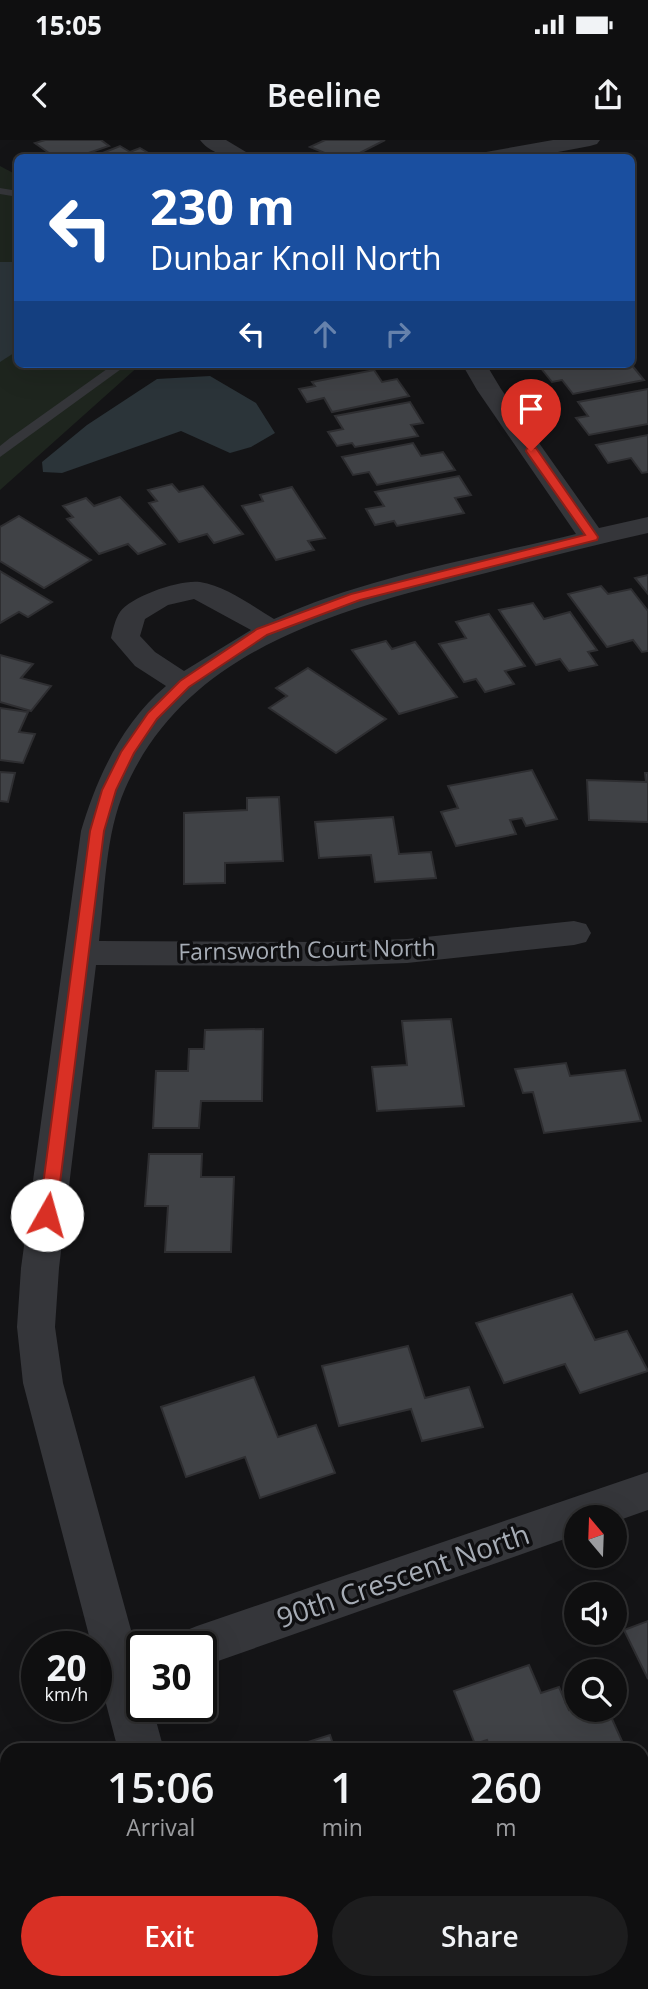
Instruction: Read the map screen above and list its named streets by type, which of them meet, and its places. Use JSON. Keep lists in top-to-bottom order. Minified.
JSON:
{"streets":{"street":["Farnsworth Court North","90th Crescent North"]},"north":"top","page":{"status":"15:05","header":"Beeline","turn":["230 m","Dunbar Knoll North"],"speed":"20 km/h","limit":"30","eta":["15:06","Arrival","1","min","260","m"],"buttons":["Exit","Share"]}}
